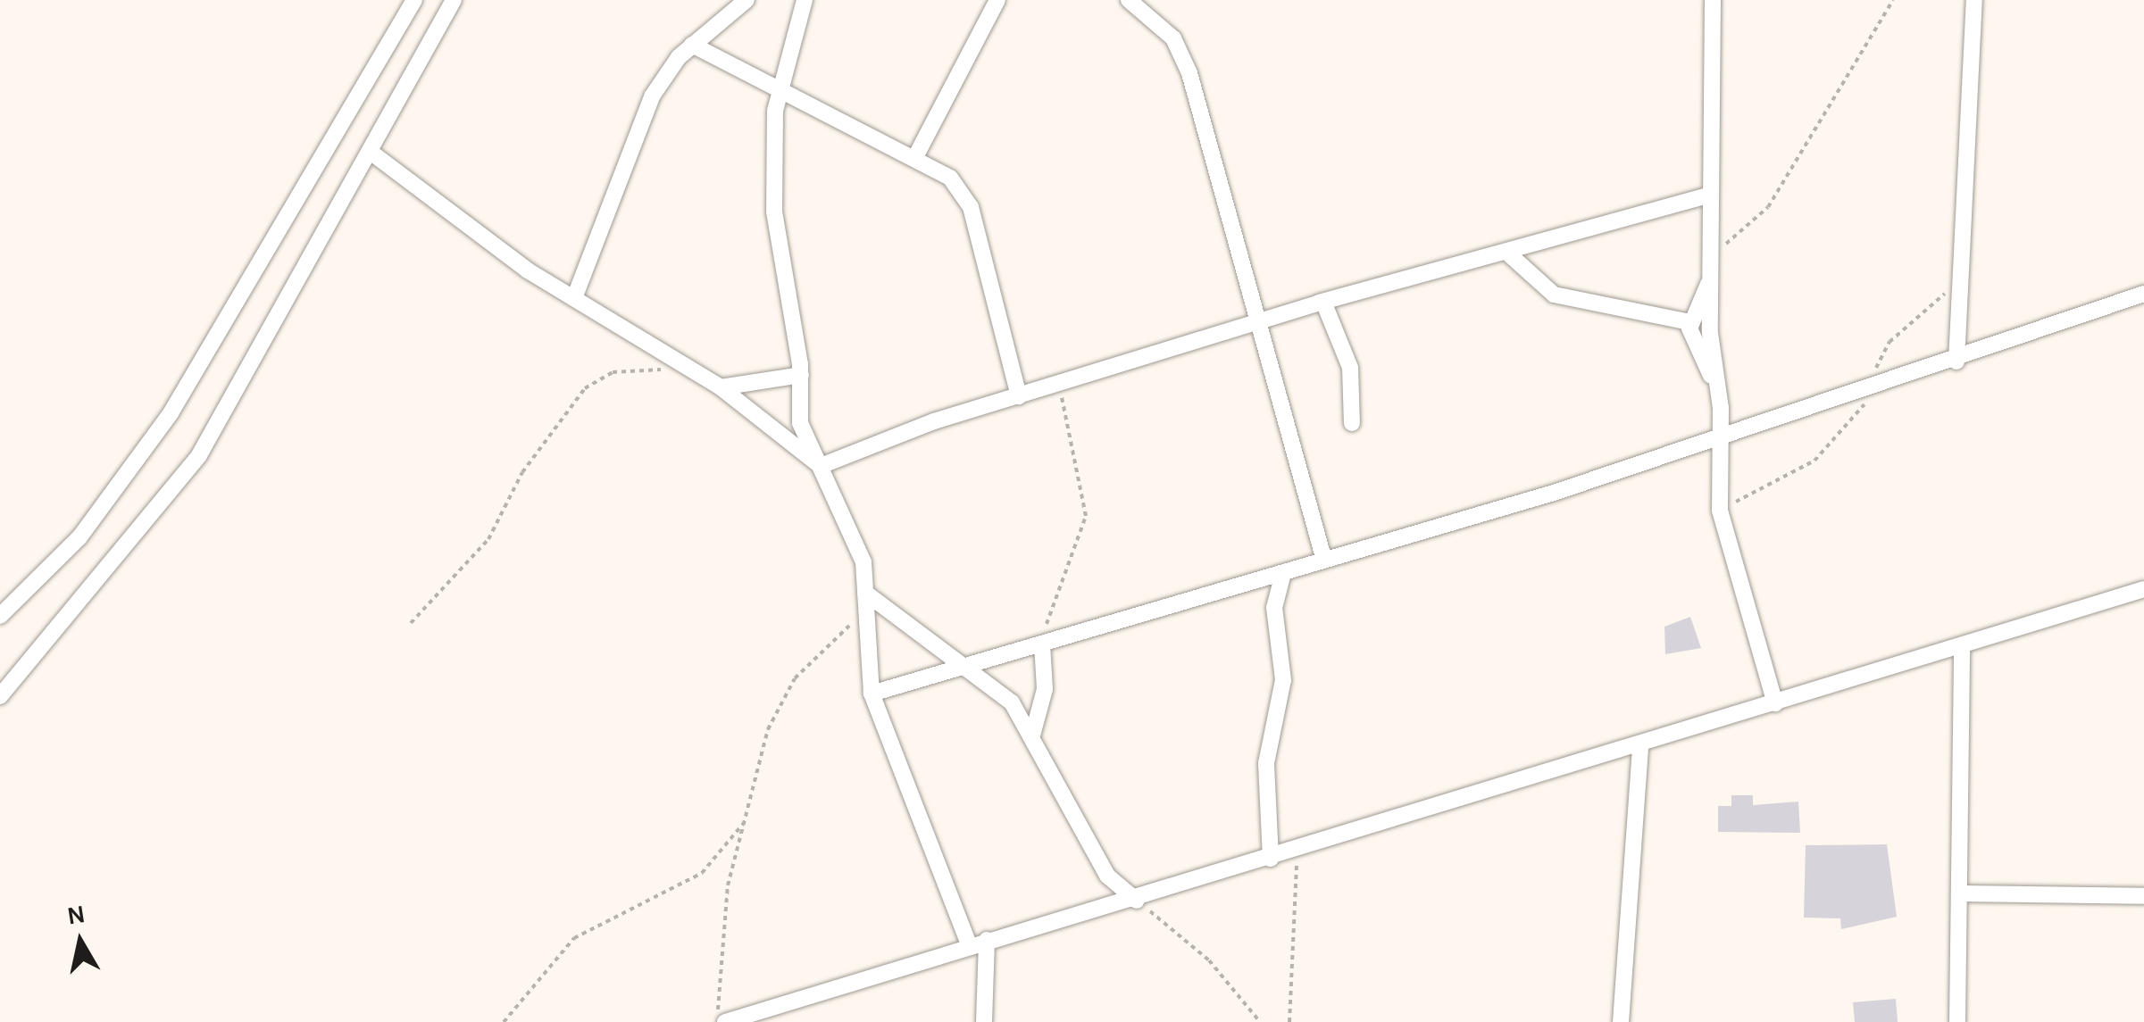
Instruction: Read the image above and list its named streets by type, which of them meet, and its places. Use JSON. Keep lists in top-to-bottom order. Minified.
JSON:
{"north":"top"}
